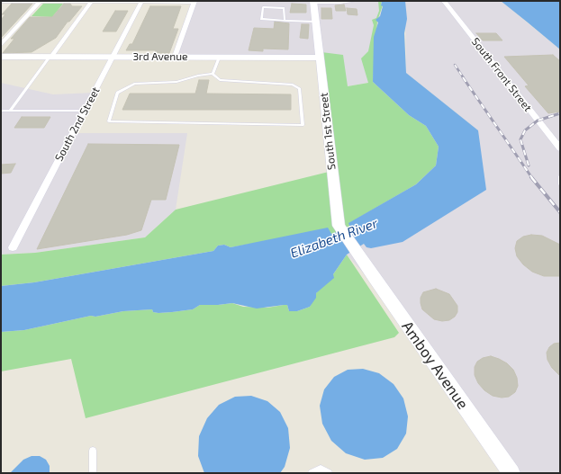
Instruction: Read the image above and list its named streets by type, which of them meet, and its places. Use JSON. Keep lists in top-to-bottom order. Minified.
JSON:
{"streets":{"street":["3rd Avenue","South Front Street","South 2nd Street","South 1st Street","Amboy Avenue"]},"crossings":[["3rd Avenue","South 2nd Street"],["3rd Avenue","South 1st Street"],["South 1st Street","Amboy Avenue"]],"water":["Elizabeth River"]}
